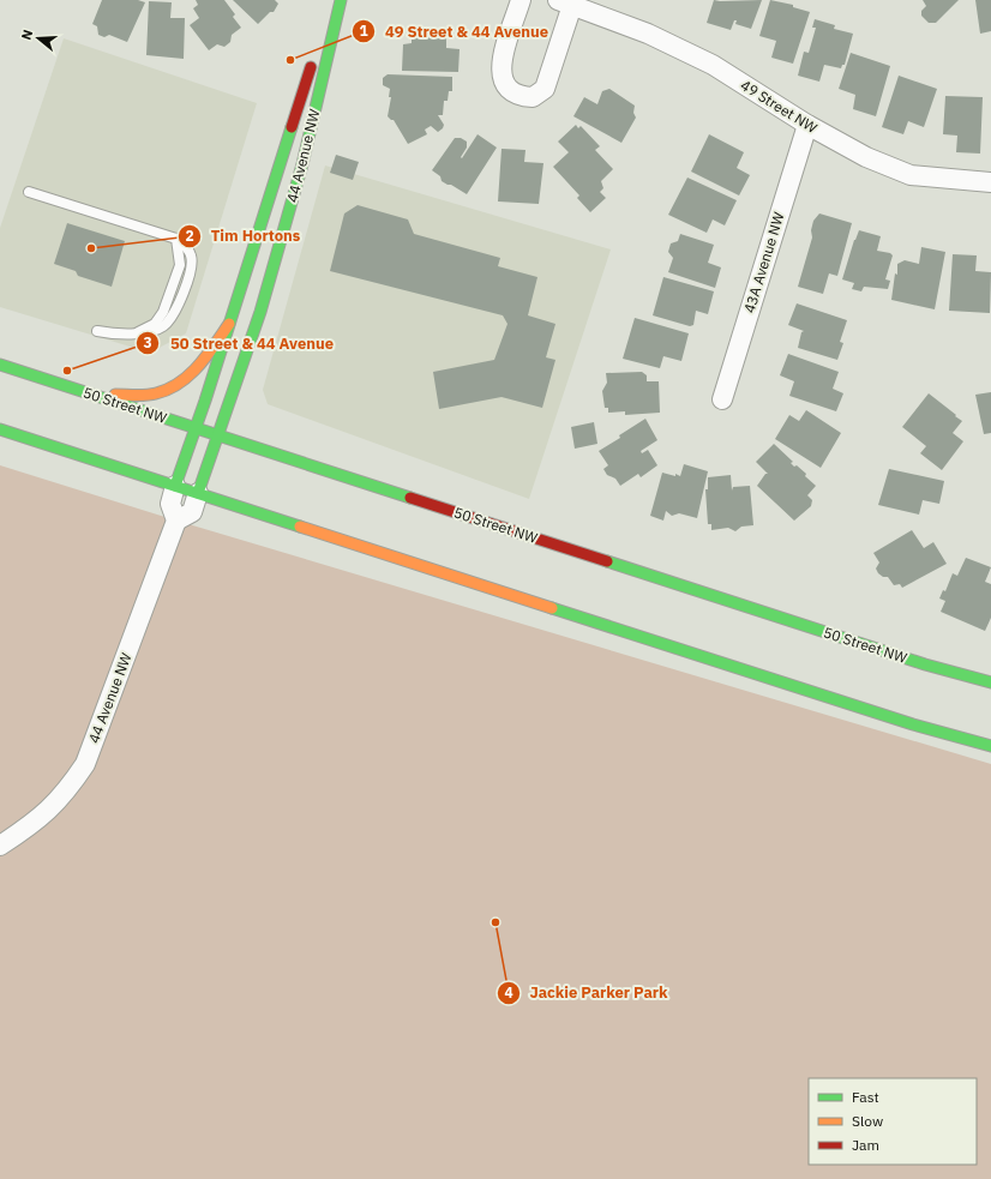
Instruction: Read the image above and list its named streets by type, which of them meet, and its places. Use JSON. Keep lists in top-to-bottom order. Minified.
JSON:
{"streets":{"main road":["44 Avenue NW","50 Street NW"],"street":["49 Street NW","43A Avenue NW"]},"crossings":[["49 Street NW","43A Avenue NW"],["44 Avenue NW","50 Street NW"]],"places":["49 Street & 44 Avenue","Tim Hortons","50 Street & 44 Avenue","Jackie Parker Park"],"legend":["Fast","Slow","Jam"],"north":"left"}
